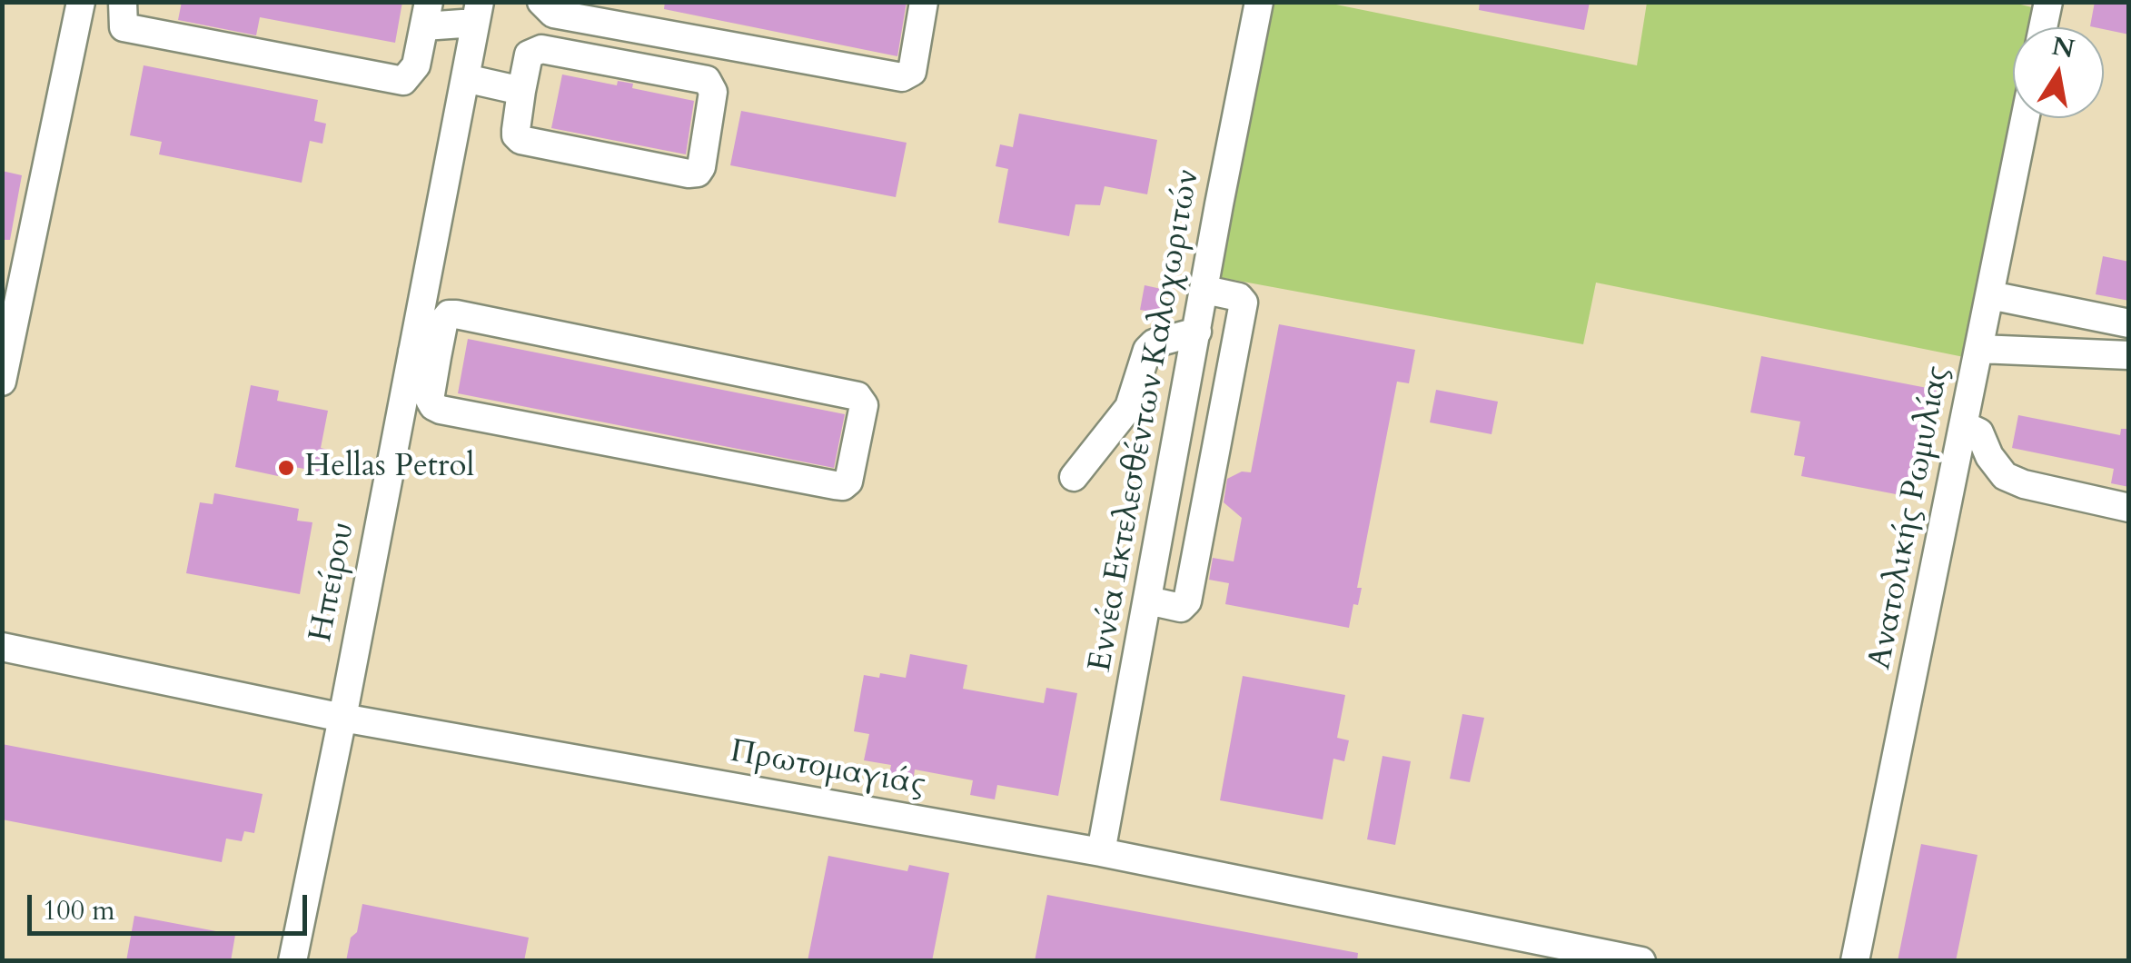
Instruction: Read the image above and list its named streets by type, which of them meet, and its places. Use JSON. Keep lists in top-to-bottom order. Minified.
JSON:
{"streets":{"street":["Εννέα Εκτελεσθέντων Καλοχωριτών","Ανατολικής Ρωμυλίας","Ηπείρου","Πρωτομαγιάς"]},"crossings":[["Εννέα Εκτελεσθέντων Καλοχωριτών","Πρωτομαγιάς"],["Ηπείρου","Πρωτομαγιάς"]],"places":["Hellas Petrol"],"scale_bar":"100 m","north":"top"}
